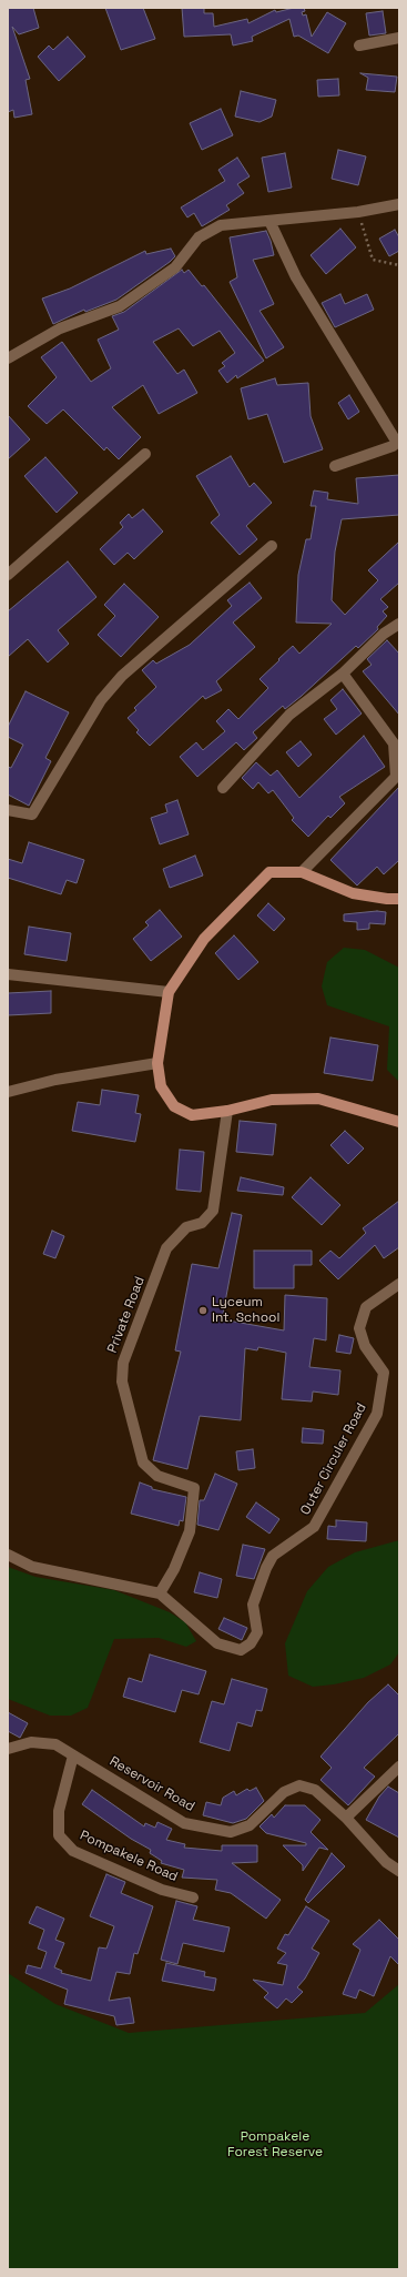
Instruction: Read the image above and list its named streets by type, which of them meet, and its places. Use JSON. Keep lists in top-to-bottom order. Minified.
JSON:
{"streets":{"street":["Private Road","Outer Circuler Road","Reservoir Road","Pompakele Road"]},"crossings":[["Private Road","Outer Circuler Road"],["Reservoir Road","Pompakele Road"]],"parks":["Pompakele Forest Reserve"],"places":["Lyceum Int. School"]}
